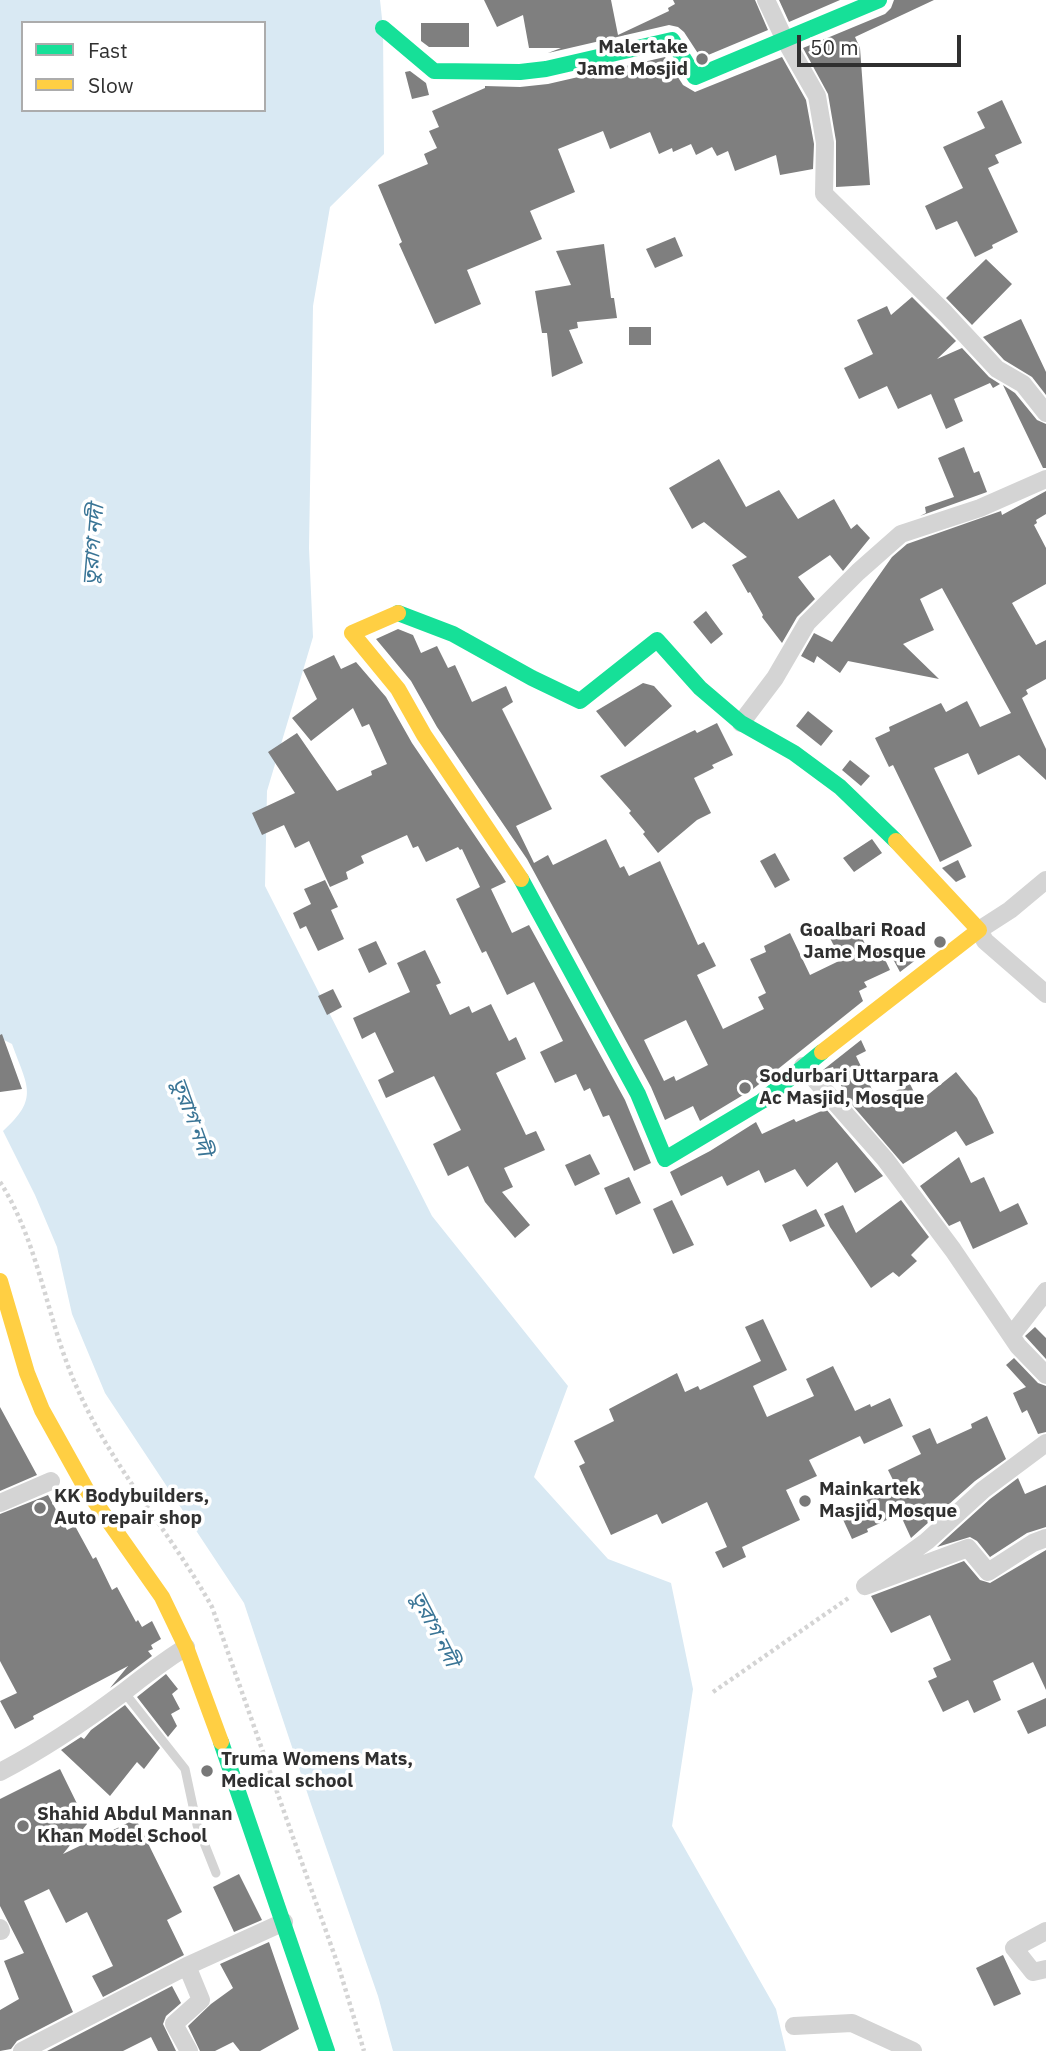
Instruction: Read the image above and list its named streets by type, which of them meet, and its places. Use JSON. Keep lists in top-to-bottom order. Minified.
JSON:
{"water":["তুরাগ নদী"],"places":["Malertake Jame Mosjid","Goalbari Road Jame Mosque","Sodurbari Uttarpara Ac Masjid, Mosque","Mainkartek Masjid, Mosque","KK Bodybuilders, Auto repair shop","Truma Womens Mats, Medical school","Shahid Abdul Mannan Khan Model School"],"legend":["Fast","Slow"],"scale_bar":"50 m"}
